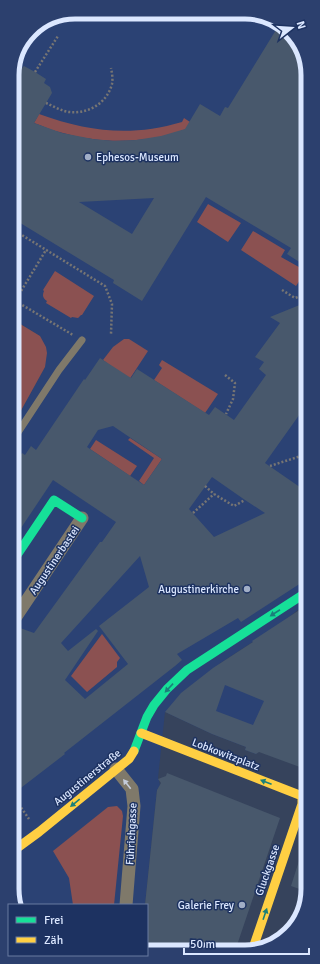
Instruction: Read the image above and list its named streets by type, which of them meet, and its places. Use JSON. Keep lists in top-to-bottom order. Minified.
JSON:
{"streets":{"street":["Augustinerbastei","Lobkowitzplatz","Augustinerstraße","Führichgasse","Gluckgasse"]},"crossings":[["Lobkowitzplatz","Augustinerstraße"],["Augustinerstraße","Führichgasse"]],"one_way":["Lobkowitzplatz","Augustinerstraße","Führichgasse","Gluckgasse"],"places":["Ephesos-Museum","Augustinerkirche","Galerie Frey"],"legend":["Frei","Zäh"],"scale_bar":"50 m","north":"right"}
